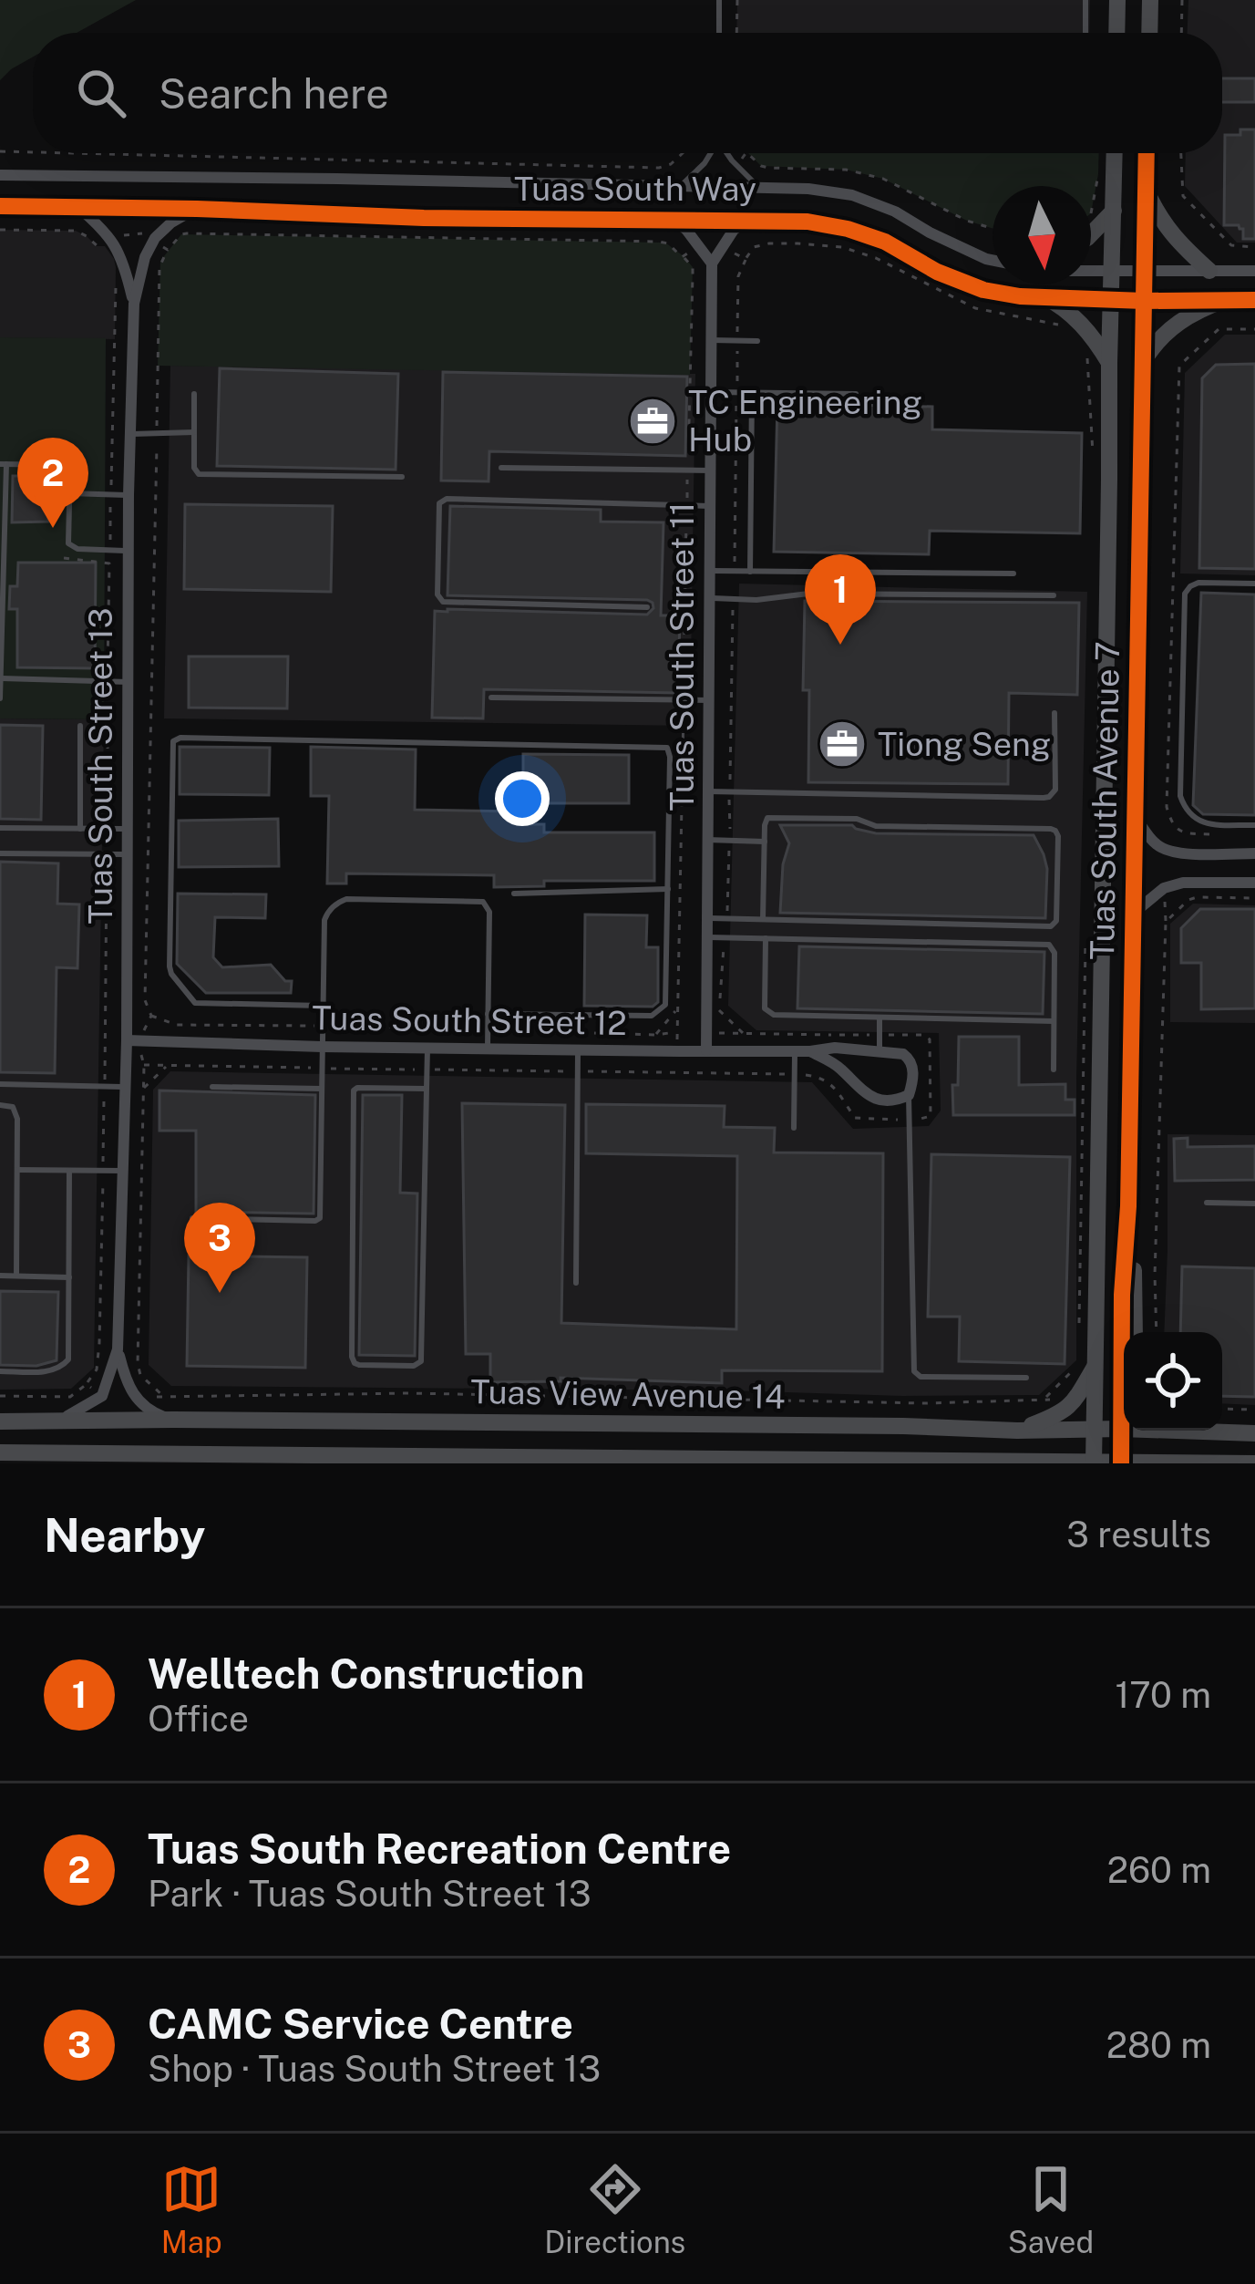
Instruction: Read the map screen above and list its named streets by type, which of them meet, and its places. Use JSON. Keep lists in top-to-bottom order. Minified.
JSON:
{"streets":{"street":["Tuas South Way","Tuas South Street 11","Tuas South Street 13","Tuas South Avenue 7","Tuas South Street 12","Tuas View Avenue 14"]},"crossings":[["Tuas South Way","Tuas South Avenue 7"],["Tuas South Street 11","Tuas South Street 12"],["Tuas South Street 13","Tuas South Street 12"],["Tuas South Avenue 7","Tuas View Avenue 14"]],"places":{"office":["TC Engineering Hub","Tiong Seng"]},"north":"bottom","page":{"search":"Search here","pins":["2","1","3"],"heading":["Nearby","3 results"],"list":[{"mark":"1","name":"Welltech Construction","note":"Office","value":"170 m"},{"mark":"2","name":"Tuas South Recreation Centre","note":"Park · Tuas South Street 13","value":"260 m"},{"mark":"3","name":"CAMC Service Centre","note":"Shop · Tuas South Street 13","value":"280 m"}],"nav":["Map","Directions","Saved"]}}
